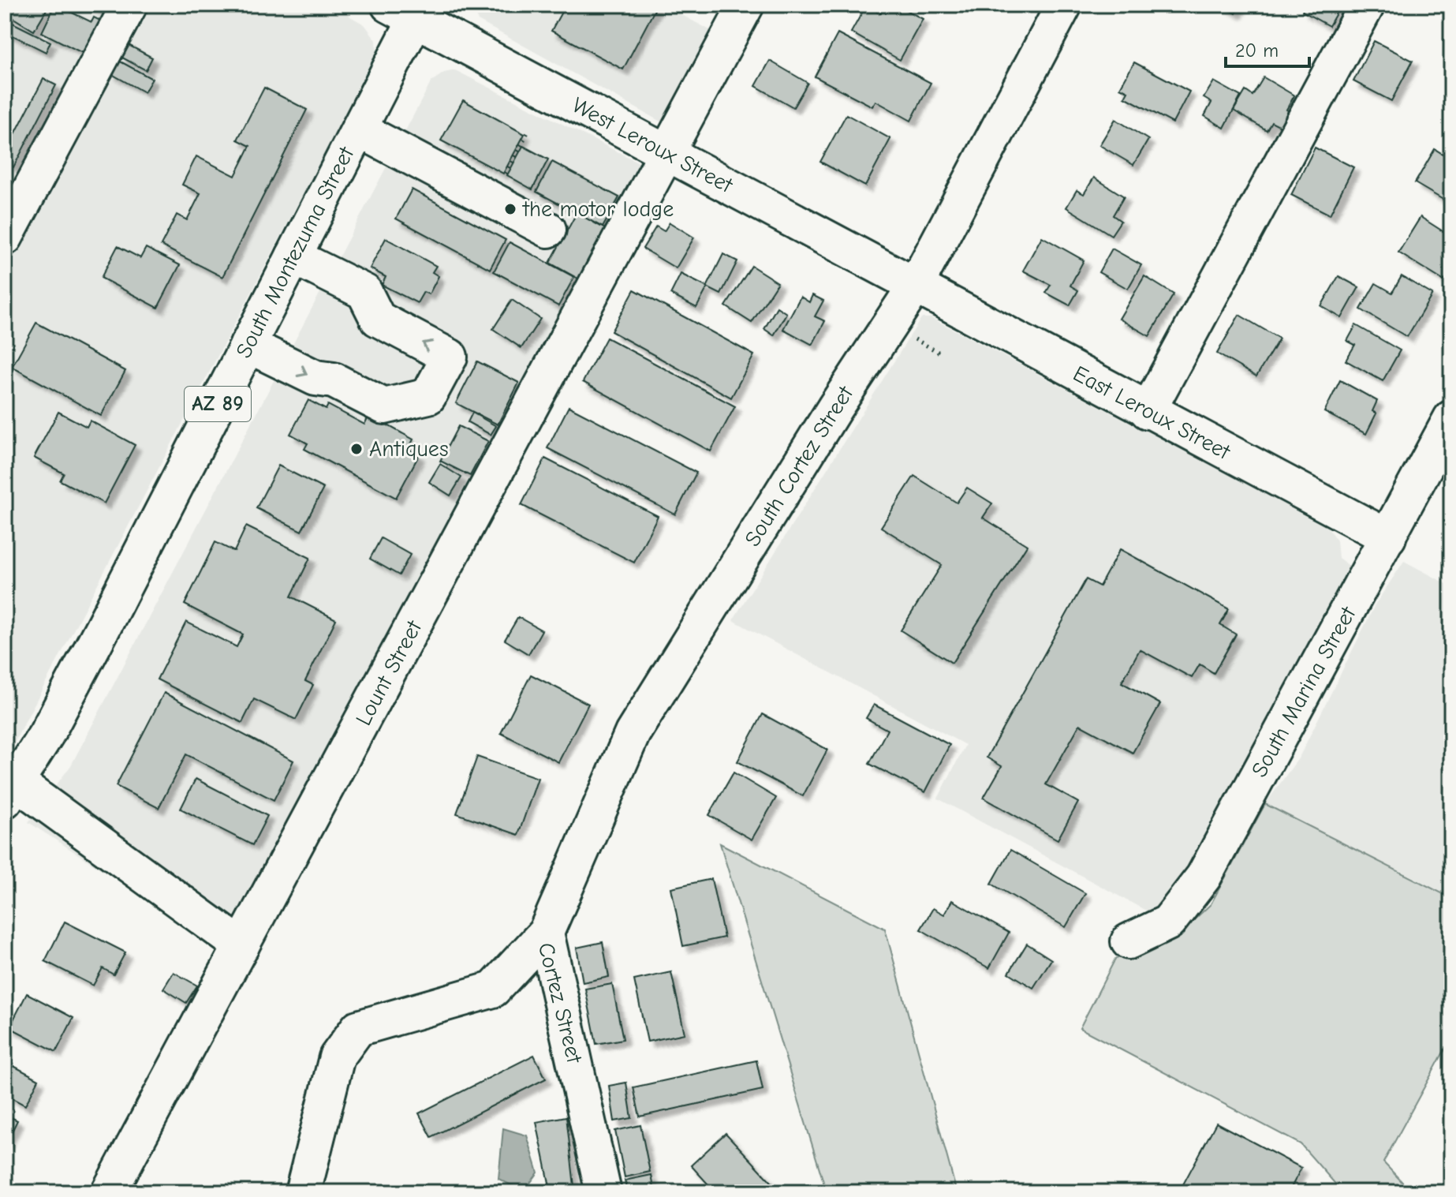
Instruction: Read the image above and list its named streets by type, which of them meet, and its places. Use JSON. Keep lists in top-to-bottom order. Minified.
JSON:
{"streets":{"street":["West Leroux Street","South Montezuma Street","AZ 89","East Leroux Street","South Cortez Street","Lount Street","South Marina Street","Cortez Street"]},"crossings":[["West Leroux Street","South Montezuma Street"],["West Leroux Street","East Leroux Street"],["West Leroux Street","South Cortez Street"],["West Leroux Street","Lount Street"],["East Leroux Street","South Cortez Street"],["East Leroux Street","South Marina Street"],["South Cortez Street","Cortez Street"]],"places":["the motor lodge","Antiques"],"scale_bar":"20 m"}
